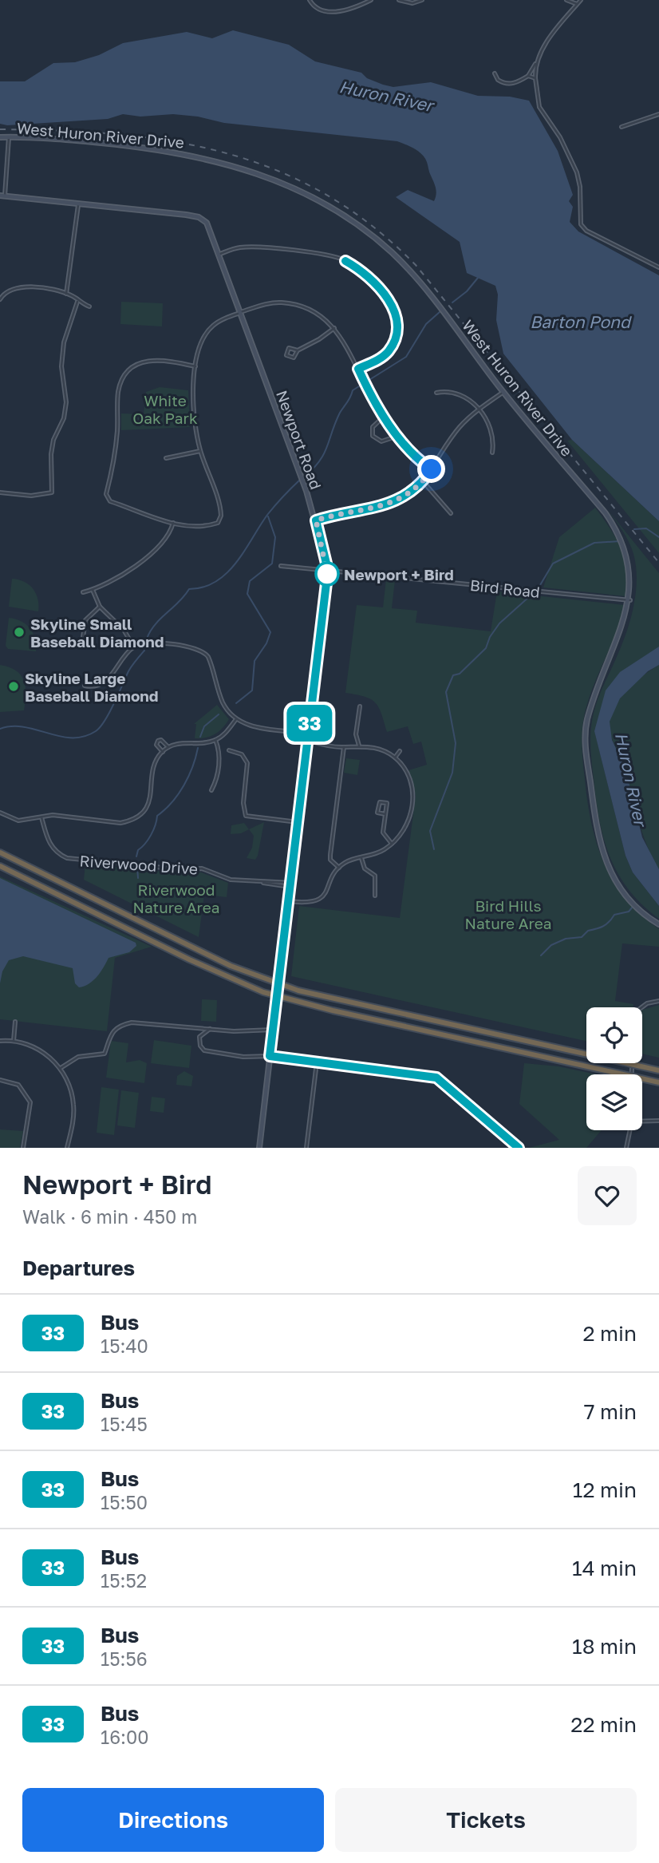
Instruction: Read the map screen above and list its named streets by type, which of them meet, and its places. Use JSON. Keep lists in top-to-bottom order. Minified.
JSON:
{"streets":{"street":["West Huron River Drive","Newport Road","Bird Road","Riverwood Drive"]},"crossings":[["West Huron River Drive","Bird Road"],["Newport Road","Bird Road"],["Newport Road","Riverwood Drive"]],"water":["Huron River","Barton Pond"],"parks":["White Oak Park","Riverwood Nature Area","Bird Hills Nature Area"],"places":["Newport + Bird","Skyline Small Baseball Diamond","Skyline Large Baseball Diamond"],"lines":["bus line 33"],"page":{"on_map":"33","heading":[["Newport + Bird","Walk · 6 min · 450 m"],"Departures"],"list":[{"mark":"33","name":"Bus","note":"15:40","value":"2 min"},{"mark":"33","name":"Bus","note":"15:45","value":"7 min"},{"mark":"33","name":"Bus","note":"15:50","value":"12 min"},{"mark":"33","name":"Bus","note":"15:52","value":"14 min"},{"mark":"33","name":"Bus","note":"15:56","value":"18 min"},{"mark":"33","name":"Bus","note":"16:00","value":"22 min"}],"buttons":["Directions","Tickets"]}}
